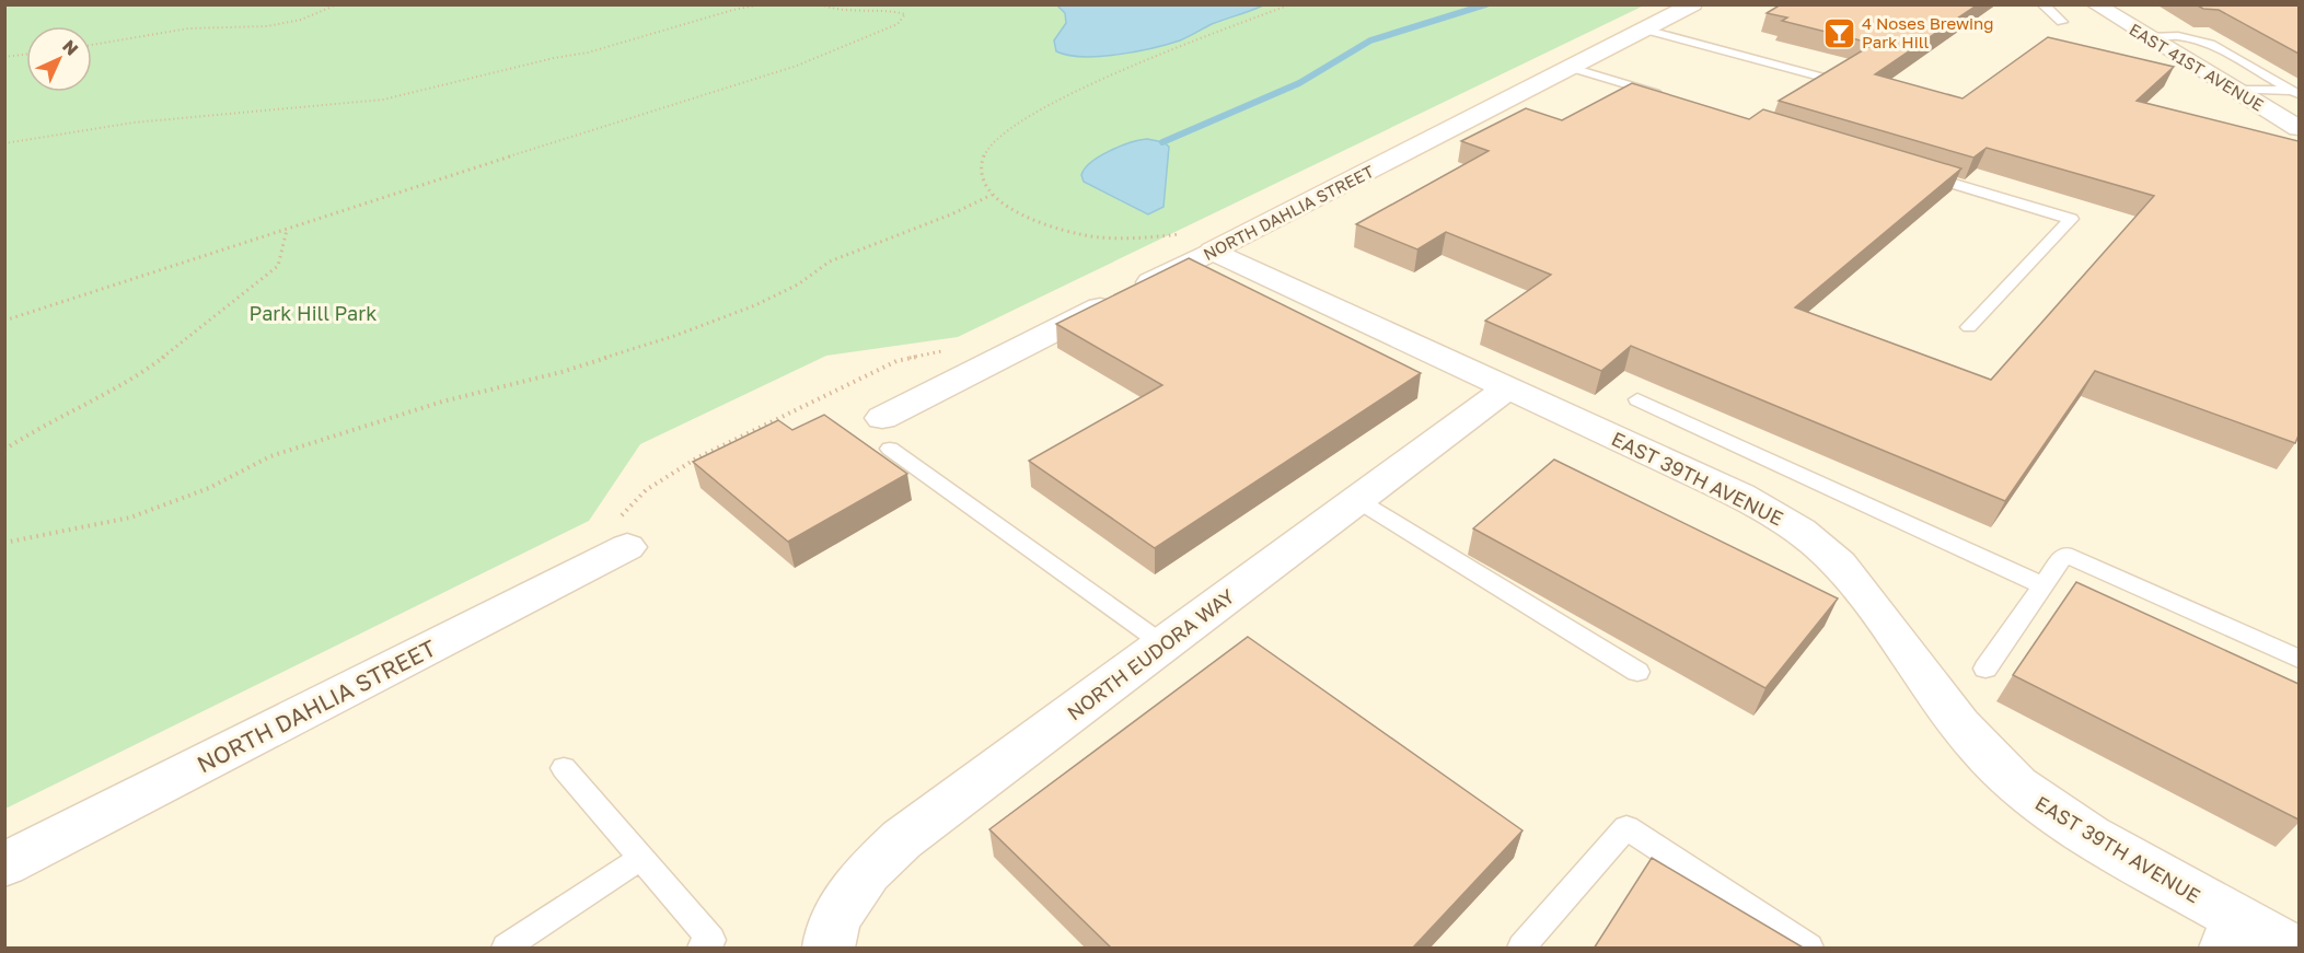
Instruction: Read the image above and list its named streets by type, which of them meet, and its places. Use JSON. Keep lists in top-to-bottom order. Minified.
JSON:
{"streets":{"street":["EAST 41ST AVENUE","NORTH DAHLIA STREET","EAST 39TH AVENUE","NORTH EUDORA WAY"]},"crossings":[["NORTH DAHLIA STREET","EAST 39TH AVENUE"],["EAST 39TH AVENUE","NORTH EUDORA WAY"]],"parks":["Park Hill Park"],"places":{"bar":["4 Noses Brewing Park Hill"]},"north":"top right"}
